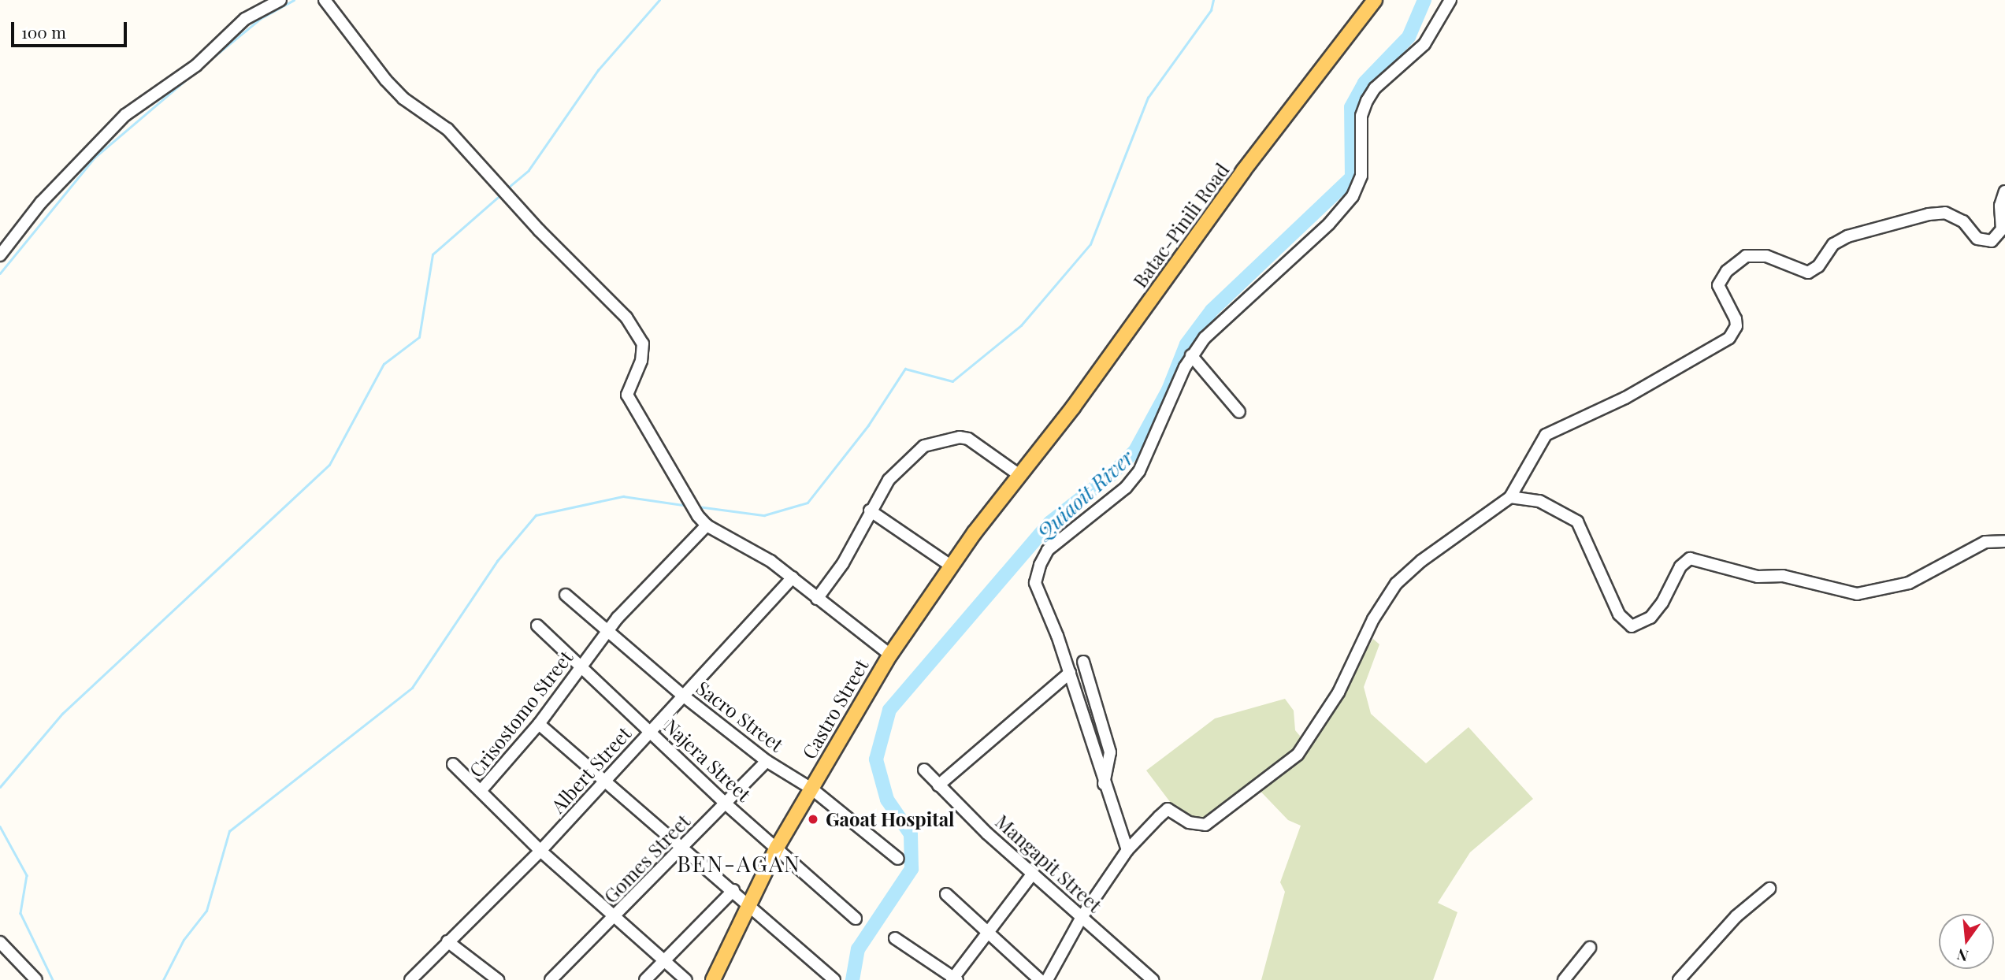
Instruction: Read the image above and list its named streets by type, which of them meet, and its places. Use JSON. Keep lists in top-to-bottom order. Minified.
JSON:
{"streets":{"main road":["Batac-Pinili Road","Castro Street"],"street":["Crisostomo Street","Sacro Street","Najera Street","Albert Street","Gomes Street","Mangapit Street"]},"crossings":[["Batac-Pinili Road","Castro Street"],["Castro Street","Sacro Street"],["Castro Street","Najera Street"],["Crisostomo Street","Sacro Street"],["Crisostomo Street","Najera Street"],["Crisostomo Street","Albert Street"],["Crisostomo Street","Gomes Street"],["Sacro Street","Albert Street"],["Sacro Street","Gomes Street"],["Najera Street","Albert Street"],["Najera Street","Gomes Street"]],"districts":["BEN-AGAN"],"water":["Quiaoit River"],"places":["Gaoat Hospital"],"scale_bar":"100 m","north":"bottom"}
